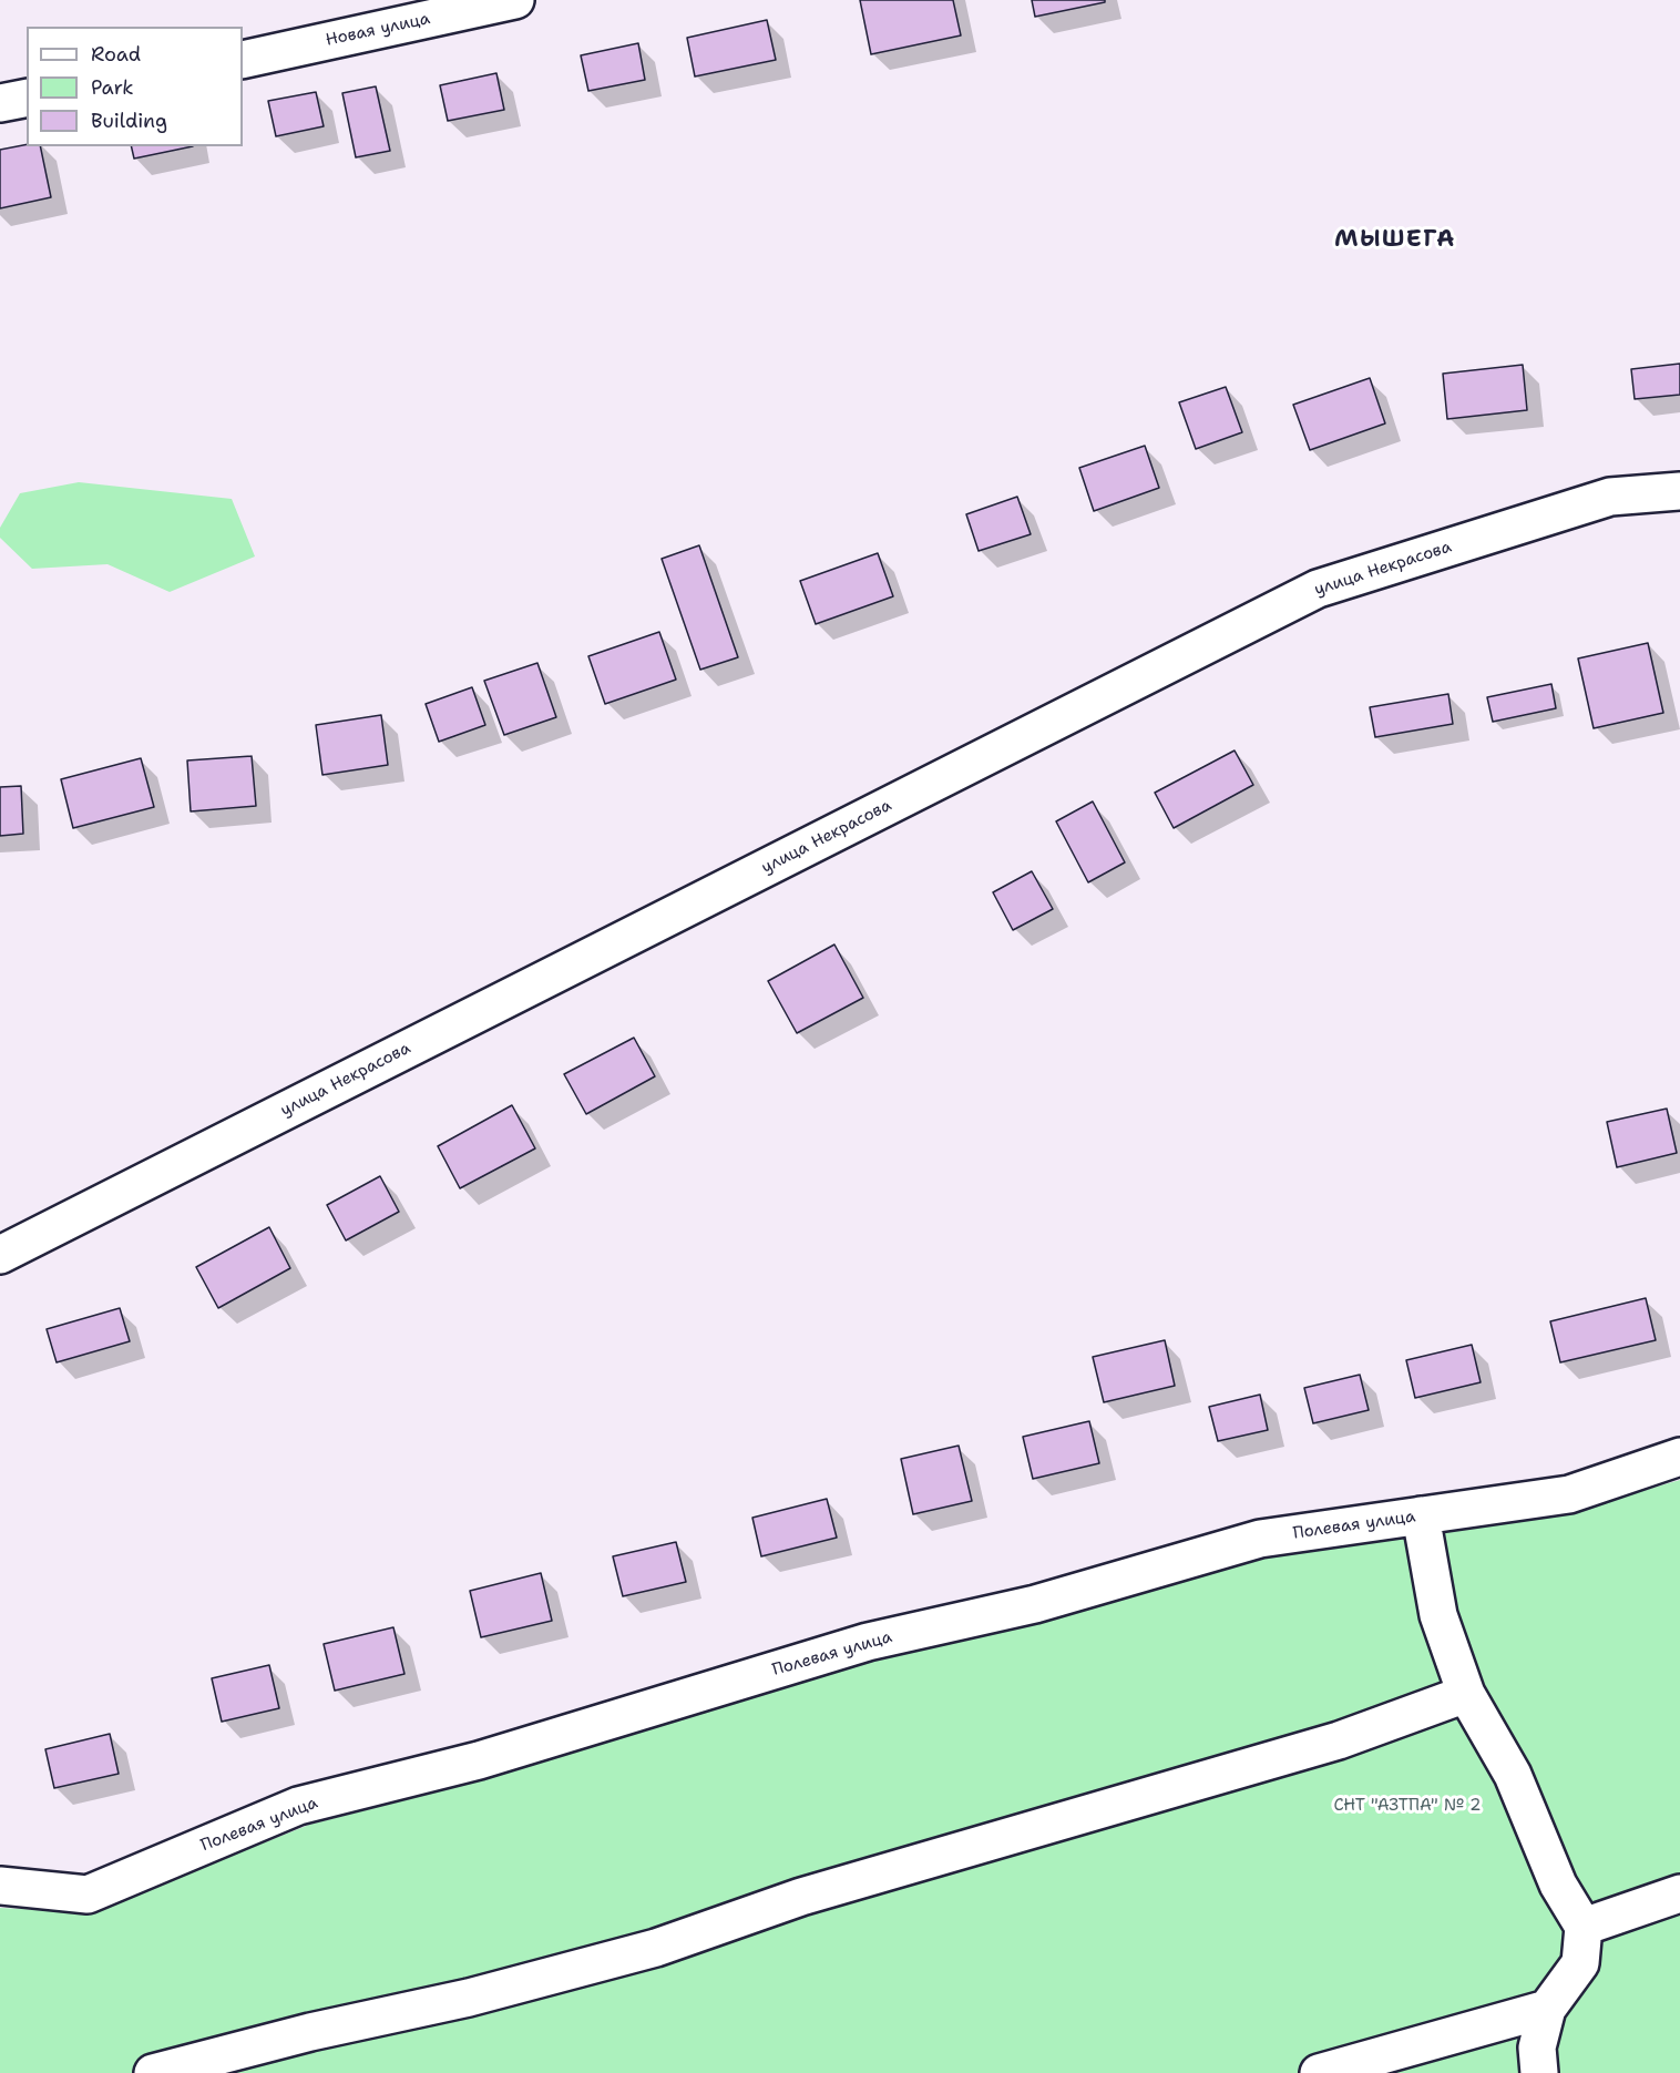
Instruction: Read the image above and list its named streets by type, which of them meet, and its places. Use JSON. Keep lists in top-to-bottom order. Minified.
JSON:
{"streets":{"street":["Новая улица","улица Некрасова","Полевая улица"]},"districts":["МЫШЕГА"],"parks":["СНТ \"АЗТПА\" № 2"],"legend":["Road","Park","Building"]}
